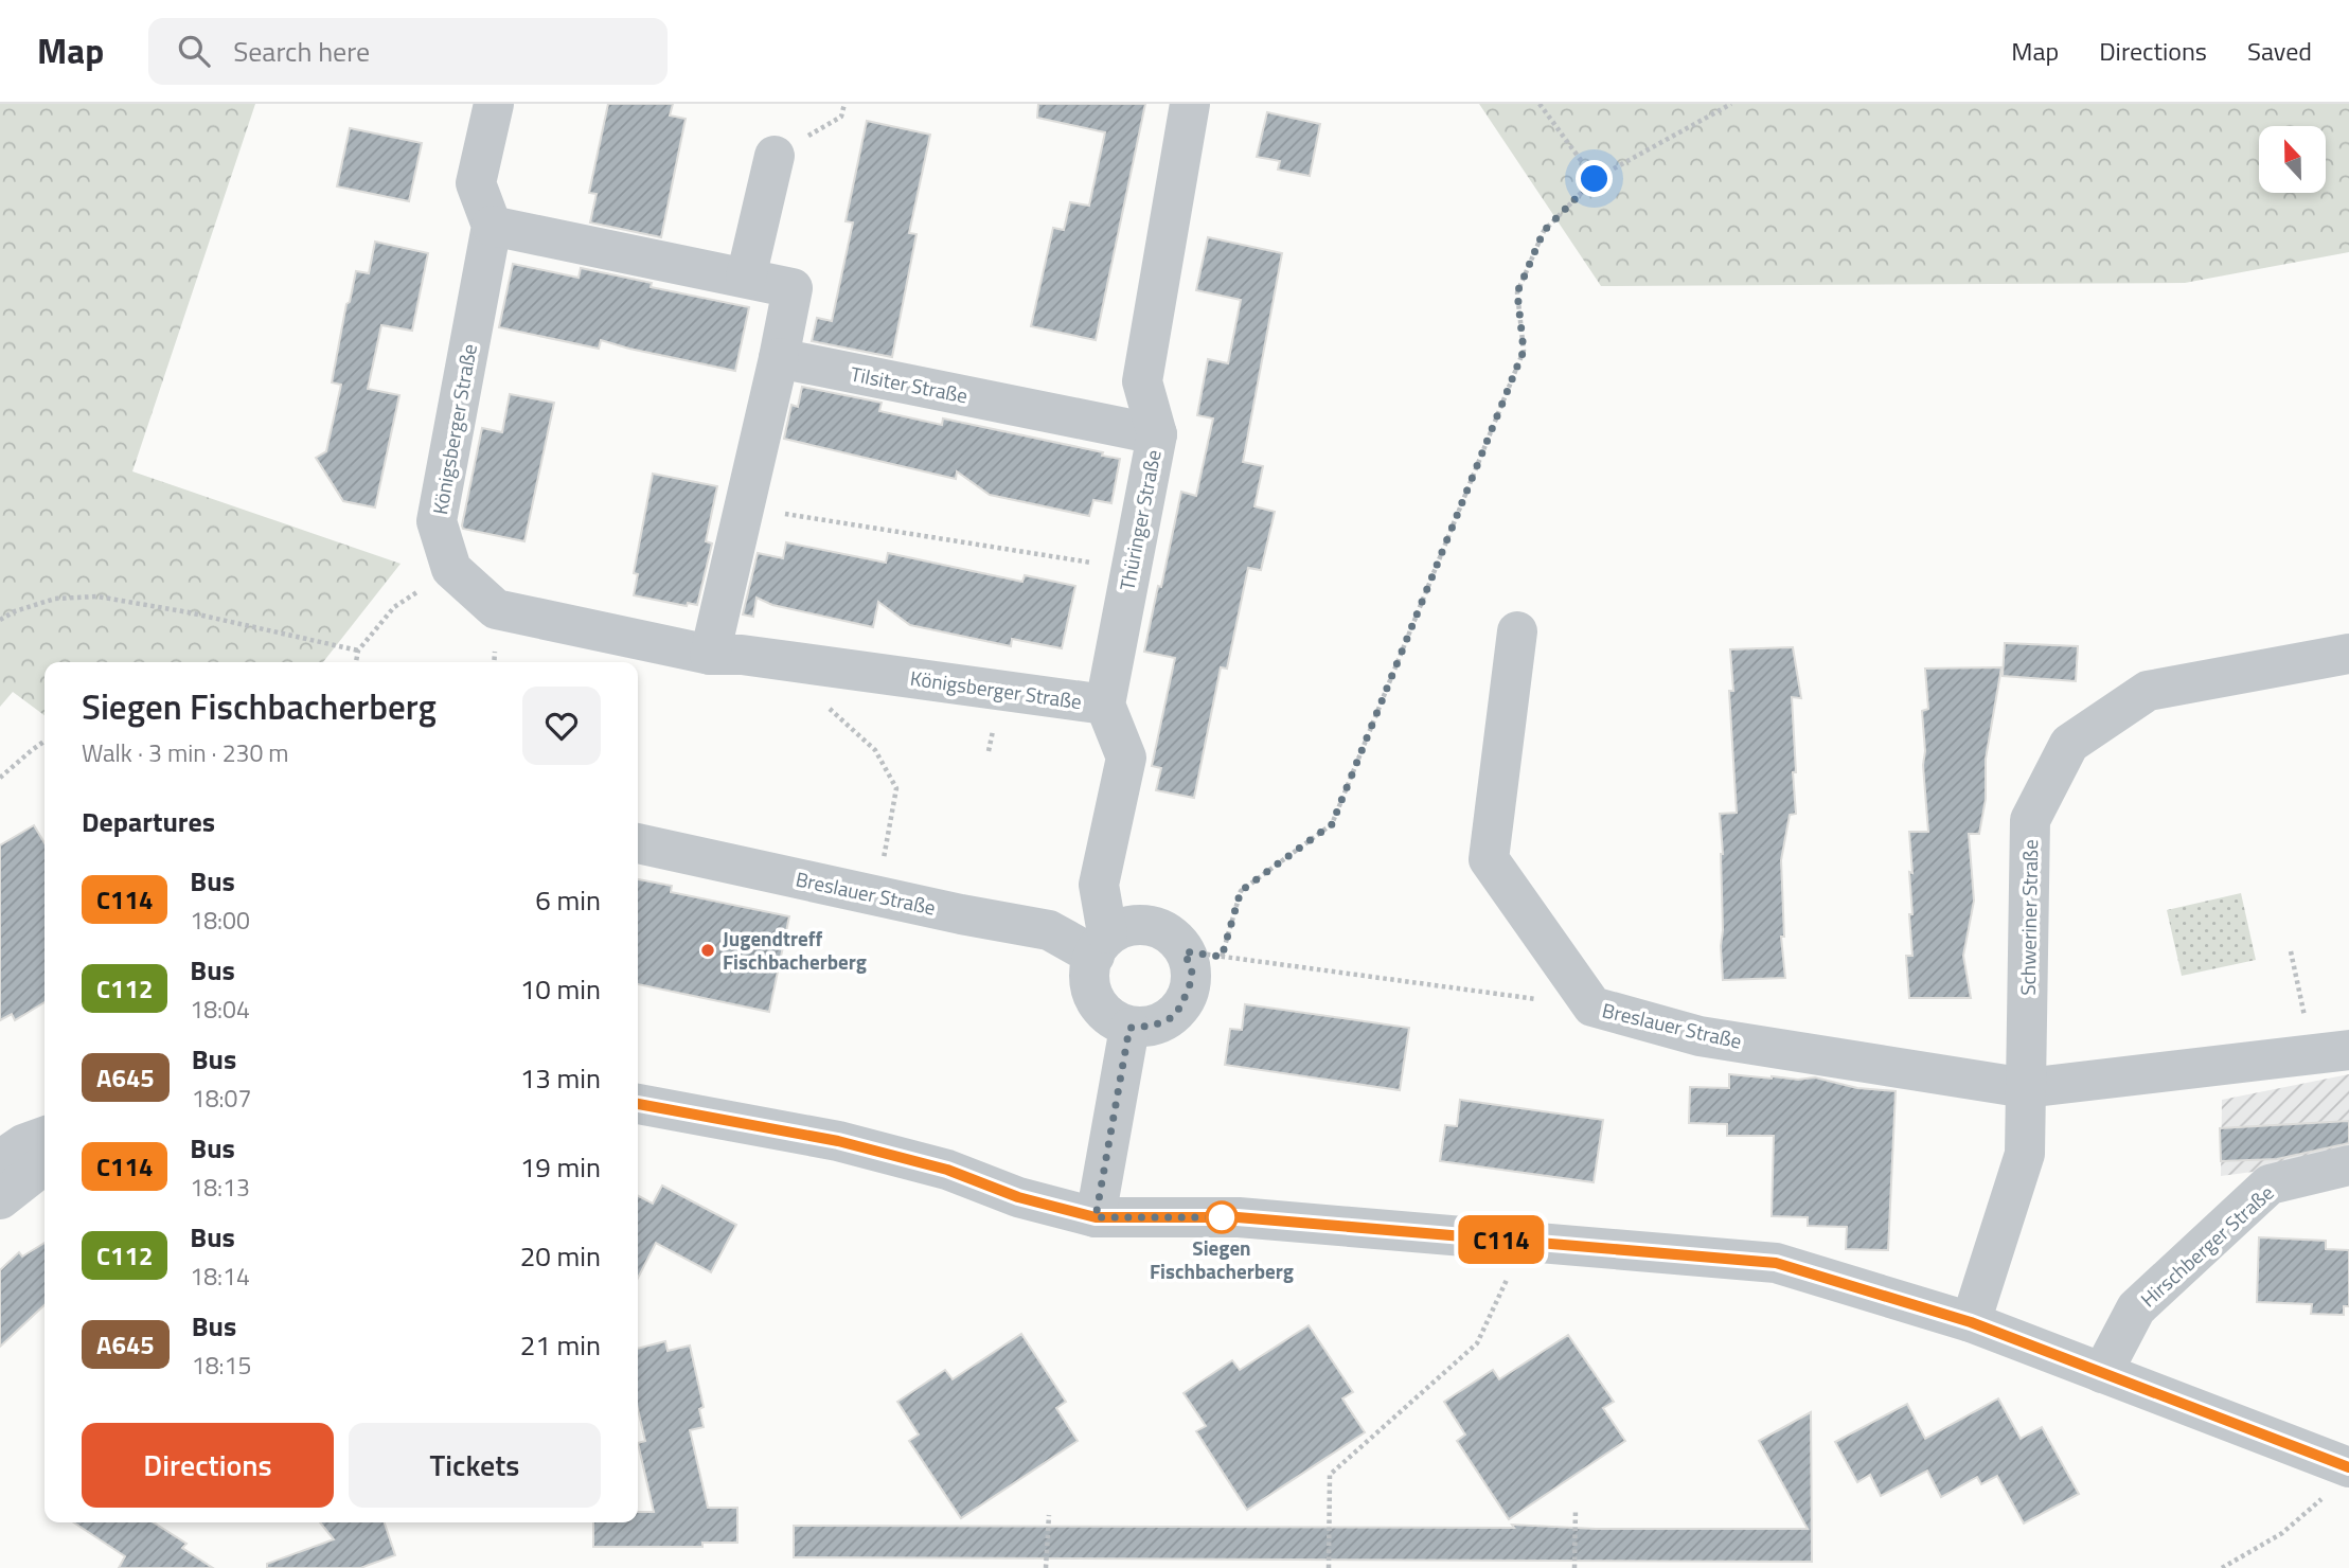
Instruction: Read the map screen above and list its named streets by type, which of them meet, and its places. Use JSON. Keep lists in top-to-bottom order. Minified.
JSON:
{"streets":{"street":["Tilsiter Straße","Königsberger Straße","Thüringer Straße","Breslauer Straße","Schweriner Straße","Hirschberger Straße"]},"crossings":[["Tilsiter Straße","Thüringer Straße"],["Königsberger Straße","Thüringer Straße"],["Breslauer Straße","Schweriner Straße"]],"places":["Jugendtreff Fischbacherberg","Siegen Fischbacherberg"],"lines":["bus line C114"],"north":"top","page":{"header":"Map","search":"Search here","nav":["Map","Directions","Saved"],"on_map":"C114","heading":[["Siegen Fischbacherberg","Walk · 3 min · 230 m"],"Departures"],"list":[{"mark":"C114","name":"Bus","note":"18:00","value":"6 min"},{"mark":"C112","name":"Bus","note":"18:04","value":"10 min"},{"mark":"A645","name":"Bus","note":"18:07","value":"13 min"},{"mark":"C114","name":"Bus","note":"18:13","value":"19 min"},{"mark":"C112","name":"Bus","note":"18:14","value":"20 min"},{"mark":"A645","name":"Bus","note":"18:15","value":"21 min"}],"buttons":["Directions","Tickets"]}}
